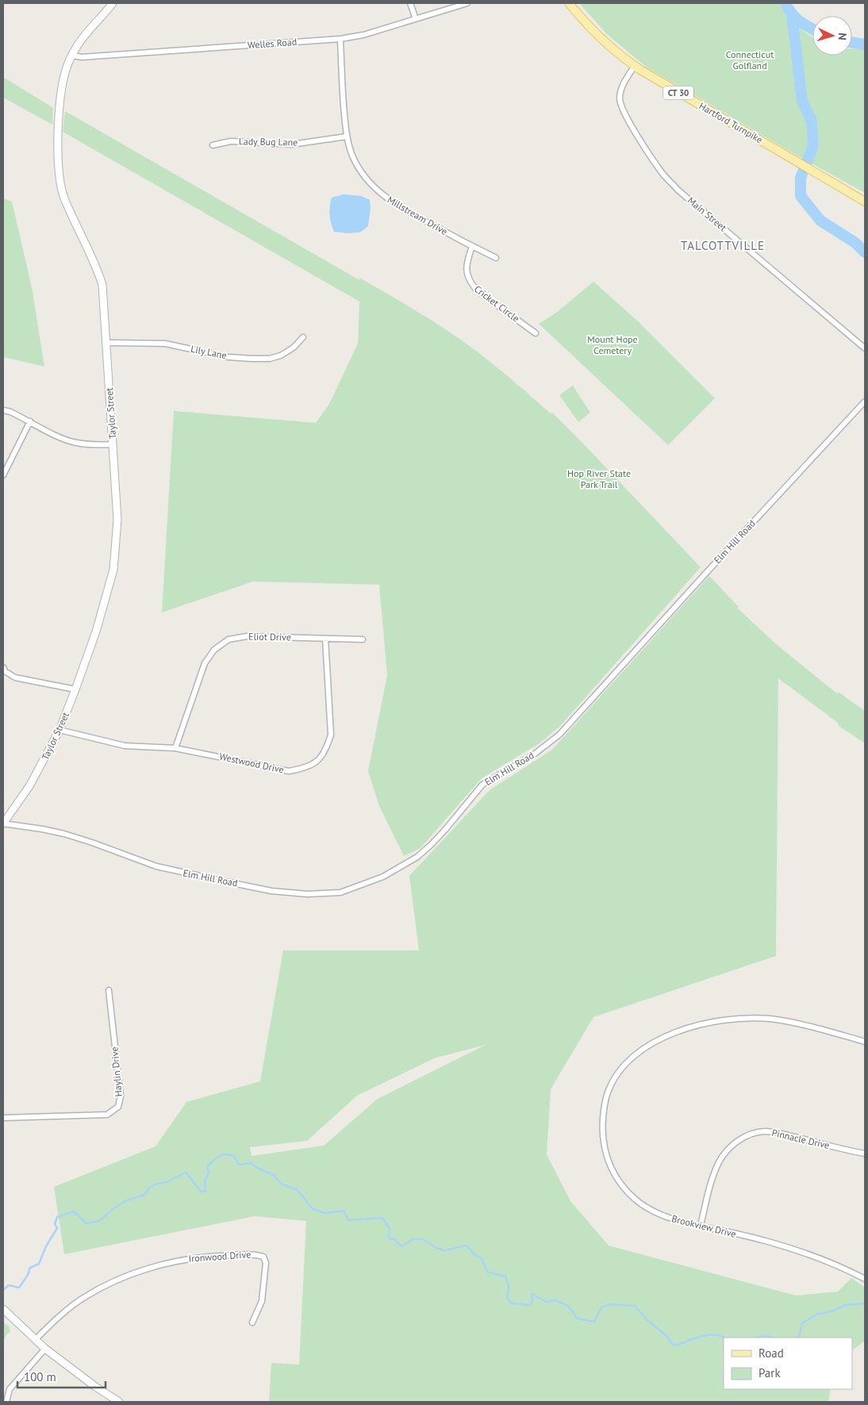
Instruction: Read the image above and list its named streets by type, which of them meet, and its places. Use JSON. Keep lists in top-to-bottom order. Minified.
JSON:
{"streets":{"main road":["CT 30","Hartford Turnpike"],"street":["Welles Road","Lady Bug Lane","Main Street","Millstream Drive","Cricket Circle","Lily Lane","Taylor Street","Elm Hill Road","Eliot Drive","Westwood Drive","Haylin Drive","Pinnacle Drive","Brookview Drive","Ironwood Drive"]},"crossings":[["Welles Road","Millstream Drive"],["Welles Road","Taylor Street"],["Hartford Turnpike","Main Street"],["Lady Bug Lane","Millstream Drive"],["Millstream Drive","Cricket Circle"],["Lily Lane","Taylor Street"],["Taylor Street","Elm Hill Road"],["Taylor Street","Westwood Drive"],["Eliot Drive","Westwood Drive"],["Pinnacle Drive","Brookview Drive"]],"districts":["TALCOTTVILLE"],"parks":["Connecticut Golfland","Mount Hope Cemetery","Hop River State Park Trail"],"legend":["Road","Park"],"scale_bar":"100 m","north":"right"}
